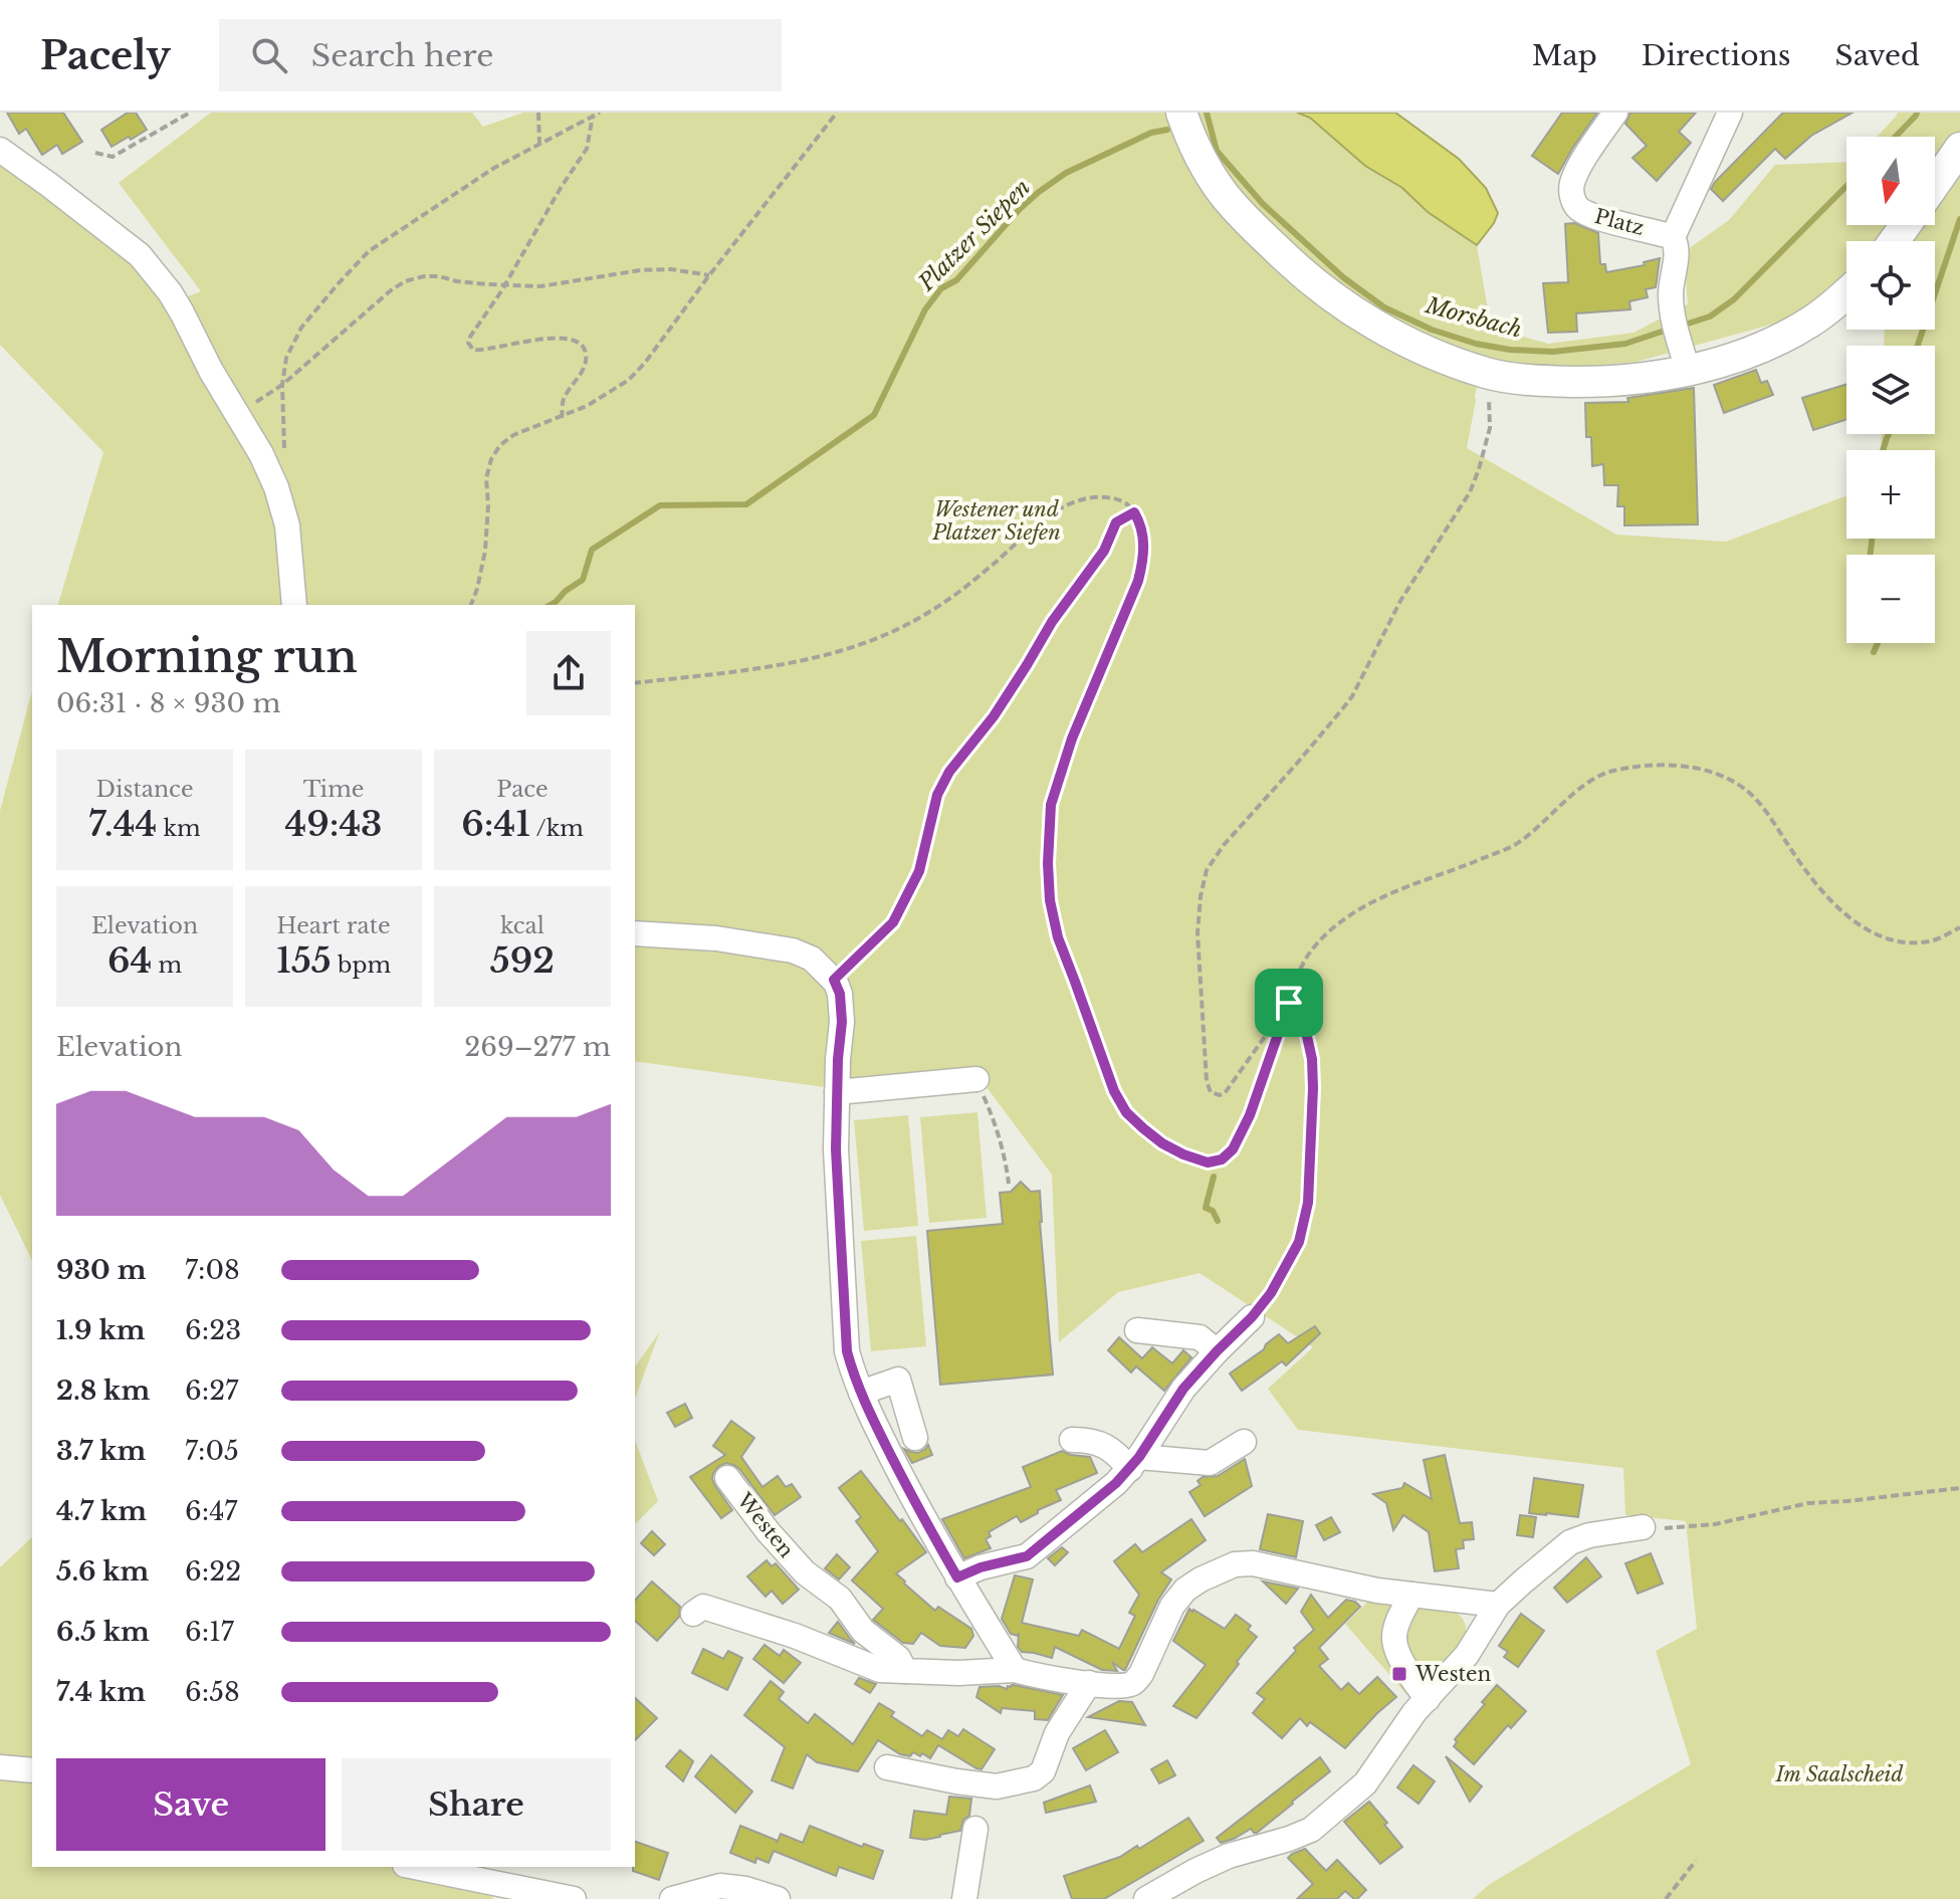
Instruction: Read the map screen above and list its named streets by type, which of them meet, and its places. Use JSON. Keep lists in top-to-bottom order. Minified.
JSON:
{"streets":{"street":["Platz","Westen"]},"water":["Platzer Siepen","Morsbach"],"parks":["Westener und Platzer Siefen","Im Saalscheid"],"places":{"transit":["Westen"]},"north":"bottom","page":{"header":"Pacely","search":"Search here","nav":["Map","Directions","Saved"],"map_buttons":["+","−"],"heading":["Morning run","06:31 · 8 × 930 m"],"stats":[["Distance","7.44 km"],["Time","49:43"],["Pace","6:41 /km"],["Elevation","64 m"],["Heart rate","155 bpm"],["kcal","592"]],"chart":["Elevation","269–277 m"],"list":[{"name":"930 m","note":"7:08"},{"name":"1.9 km","note":"6:23"},{"name":"2.8 km","note":"6:27"},{"name":"3.7 km","note":"7:05"},{"name":"4.7 km","note":"6:47"},{"name":"5.6 km","note":"6:22"},{"name":"6.5 km","note":"6:17"},{"name":"7.4 km","note":"6:58"}],"buttons":["Save","Share"]}}
